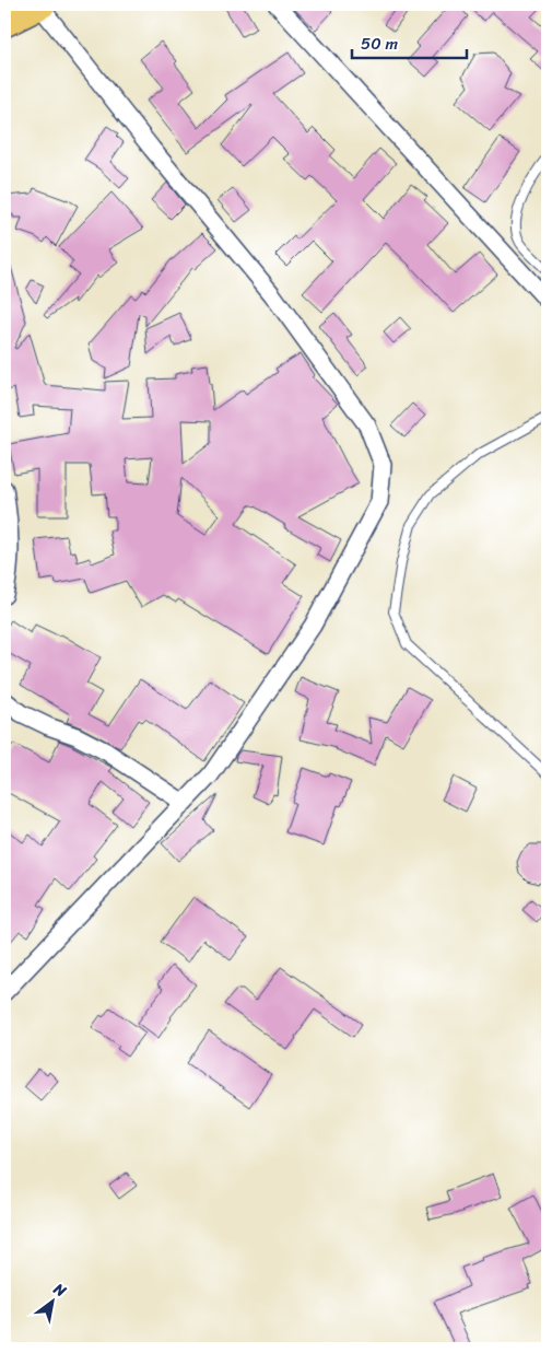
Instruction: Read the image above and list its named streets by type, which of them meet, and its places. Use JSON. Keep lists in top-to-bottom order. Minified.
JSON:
{"scale_bar":"50 m","north":"top right"}
